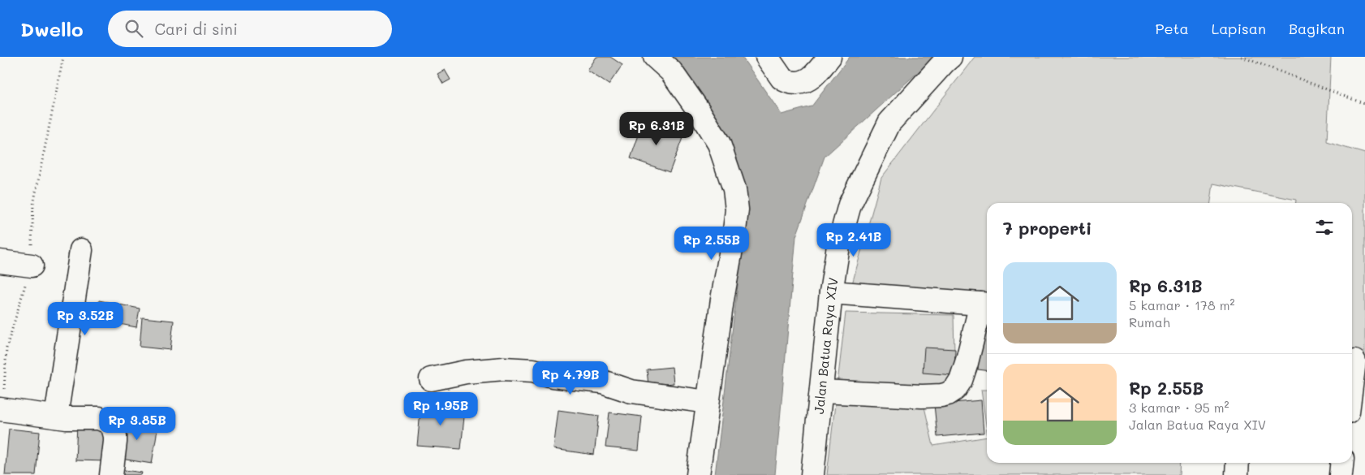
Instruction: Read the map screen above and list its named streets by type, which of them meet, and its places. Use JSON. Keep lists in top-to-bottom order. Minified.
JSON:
{"streets":{"street":["Jalan Batua Raya XIV"]},"page":{"header":"Dwello","search":"Cari di sini","nav":["Peta","Lapisan","Bagikan"],"price":["Rp 6.31B","Rp 2.41B","Rp 2.55B","Rp 3.52B","Rp 4.79B","Rp 1.95B","Rp 3.85B"],"heading":"7 properti","list":[{"name":"Rp 6.31B","note":"5 kamar · 178 m² · Rumah"},{"name":"Rp 2.55B","note":"3 kamar · 95 m² · Jalan Batua Raya XIV"}]}}
